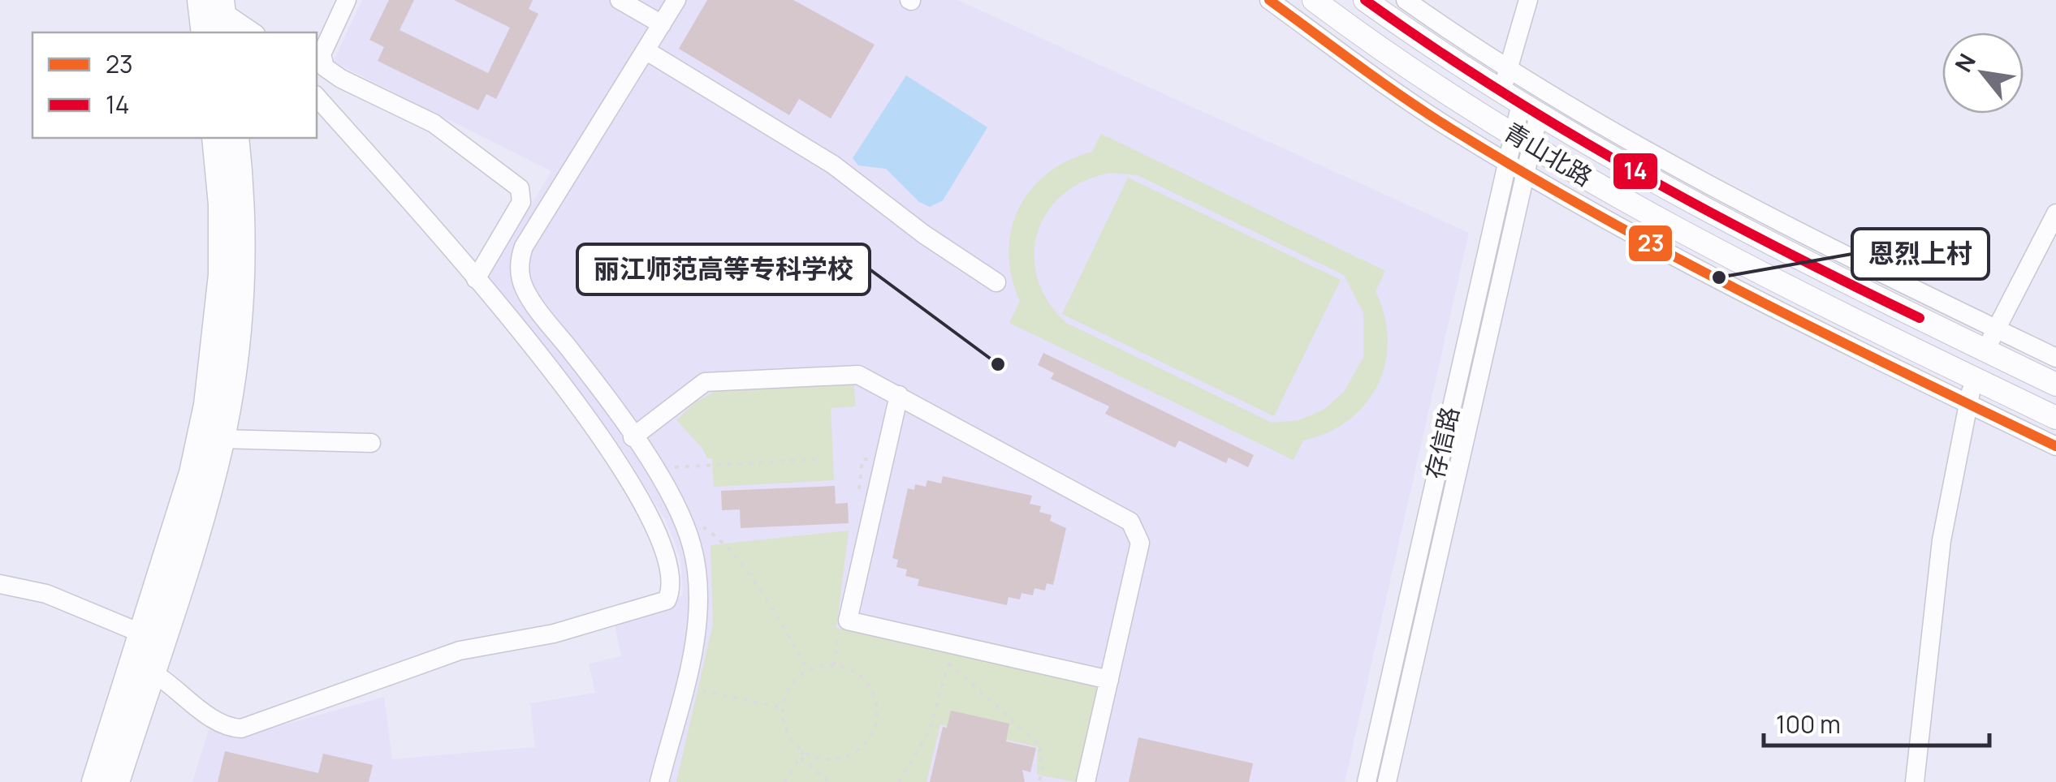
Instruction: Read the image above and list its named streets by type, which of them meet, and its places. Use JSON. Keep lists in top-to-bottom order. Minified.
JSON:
{"streets":{"main road":["青山北路"],"street":["存信路"]},"crossings":[["青山北路","存信路"]],"places":["恩烈上村","丽江师范高等专科学校"],"lines":["transit line 23","transit line 14"],"legend":["23","14"],"scale_bar":"100 m","north":"top left"}
